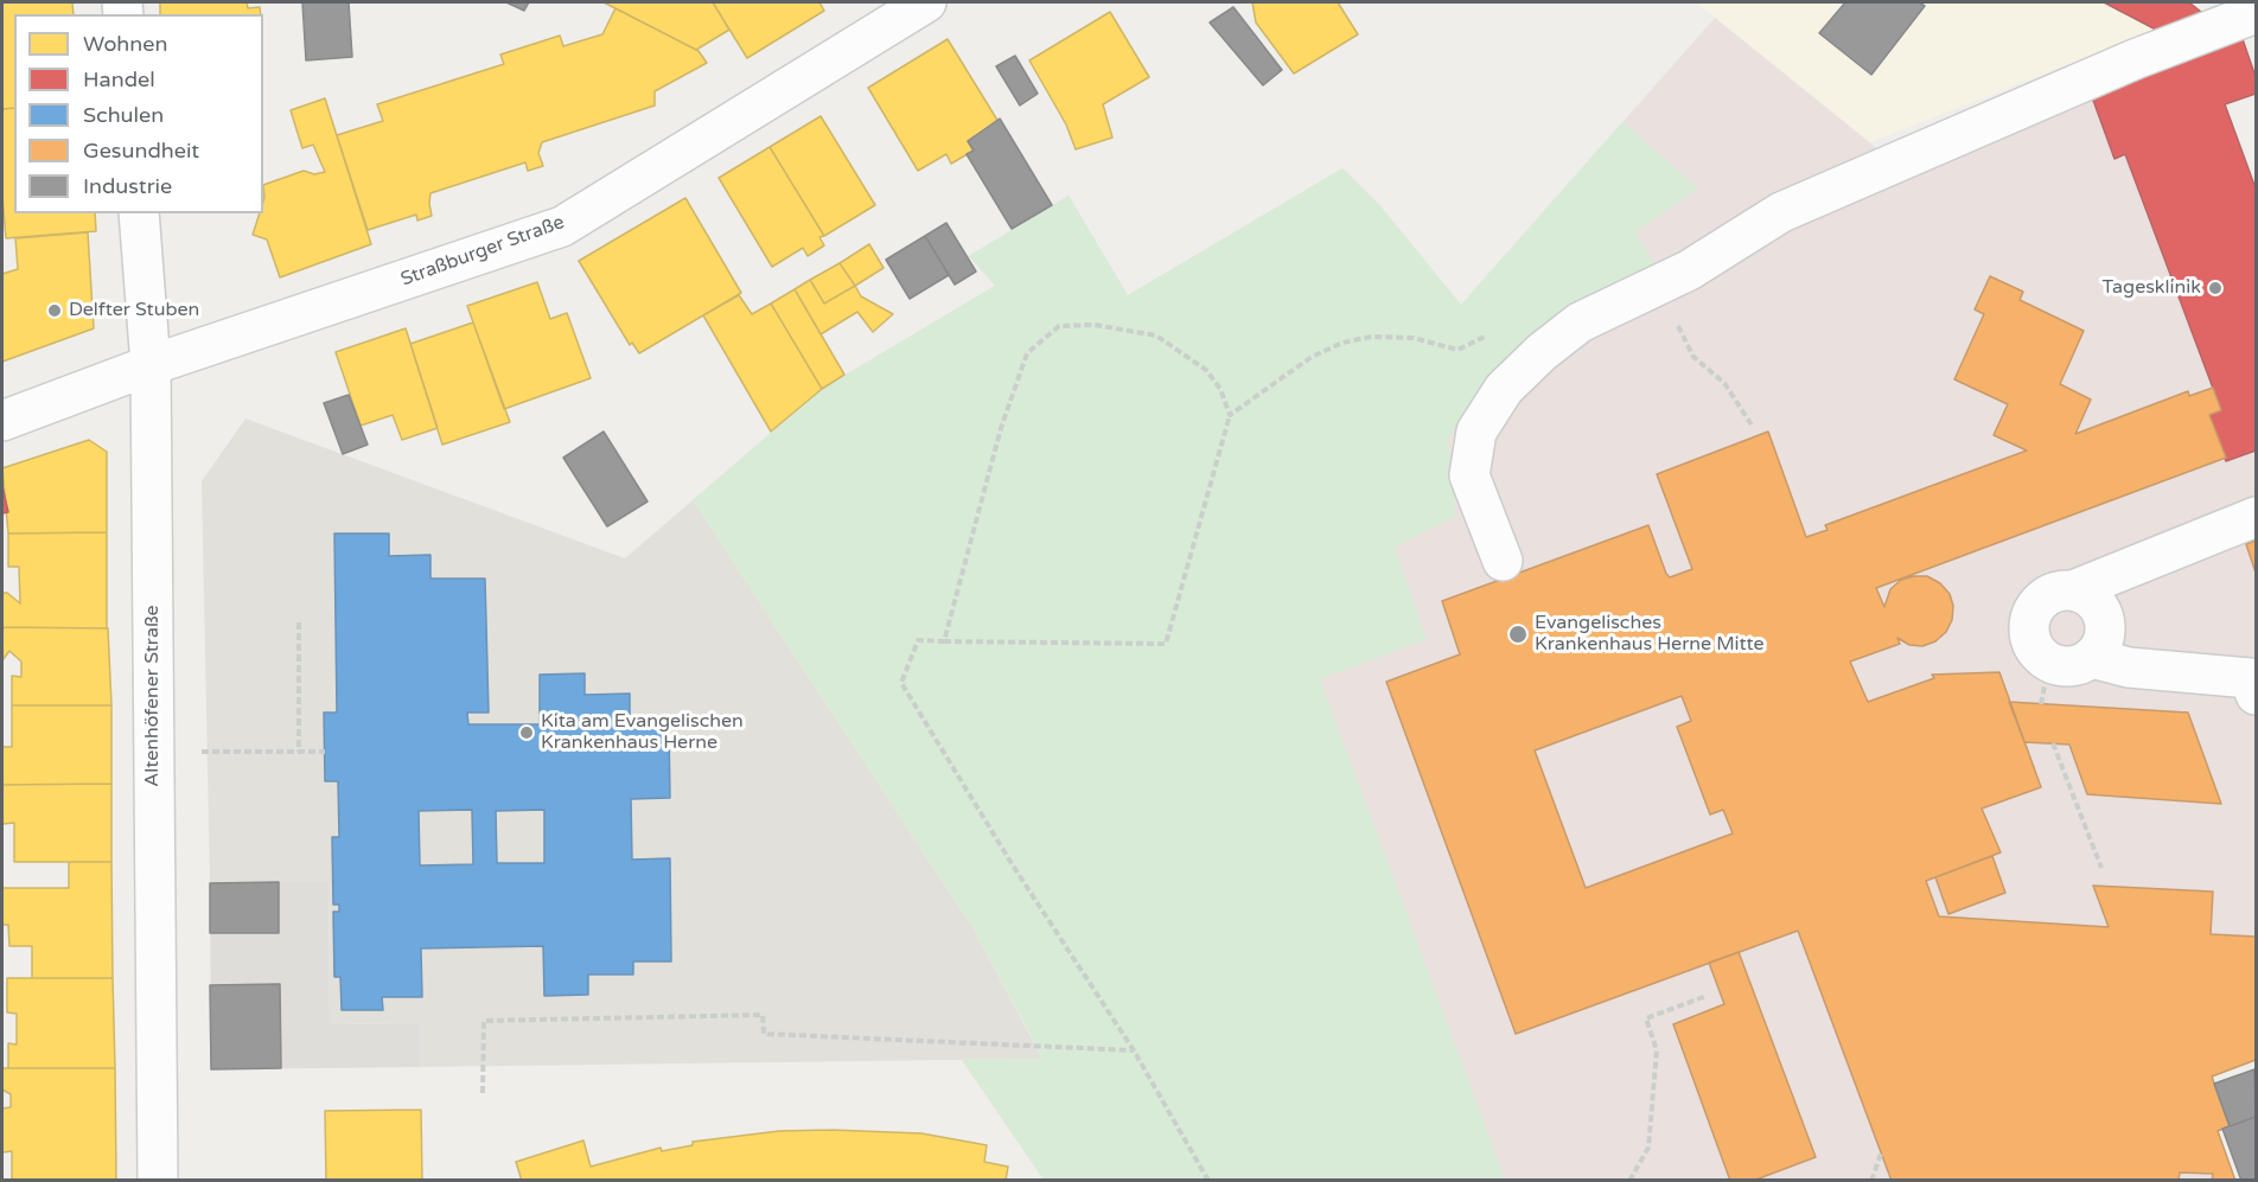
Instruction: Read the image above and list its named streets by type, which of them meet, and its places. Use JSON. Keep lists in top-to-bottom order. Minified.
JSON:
{"streets":{"street":["Straßburger Straße","Altenhöfener Straße"]},"crossings":[["Straßburger Straße","Altenhöfener Straße"]],"places":["Tagesklinik","Delfter Stuben","Evangelisches Krankenhaus Herne Mitte","Kita am Evangelischen Krankenhaus Herne"],"legend":["Wohnen","Handel","Schulen","Gesundheit","Industrie"]}
